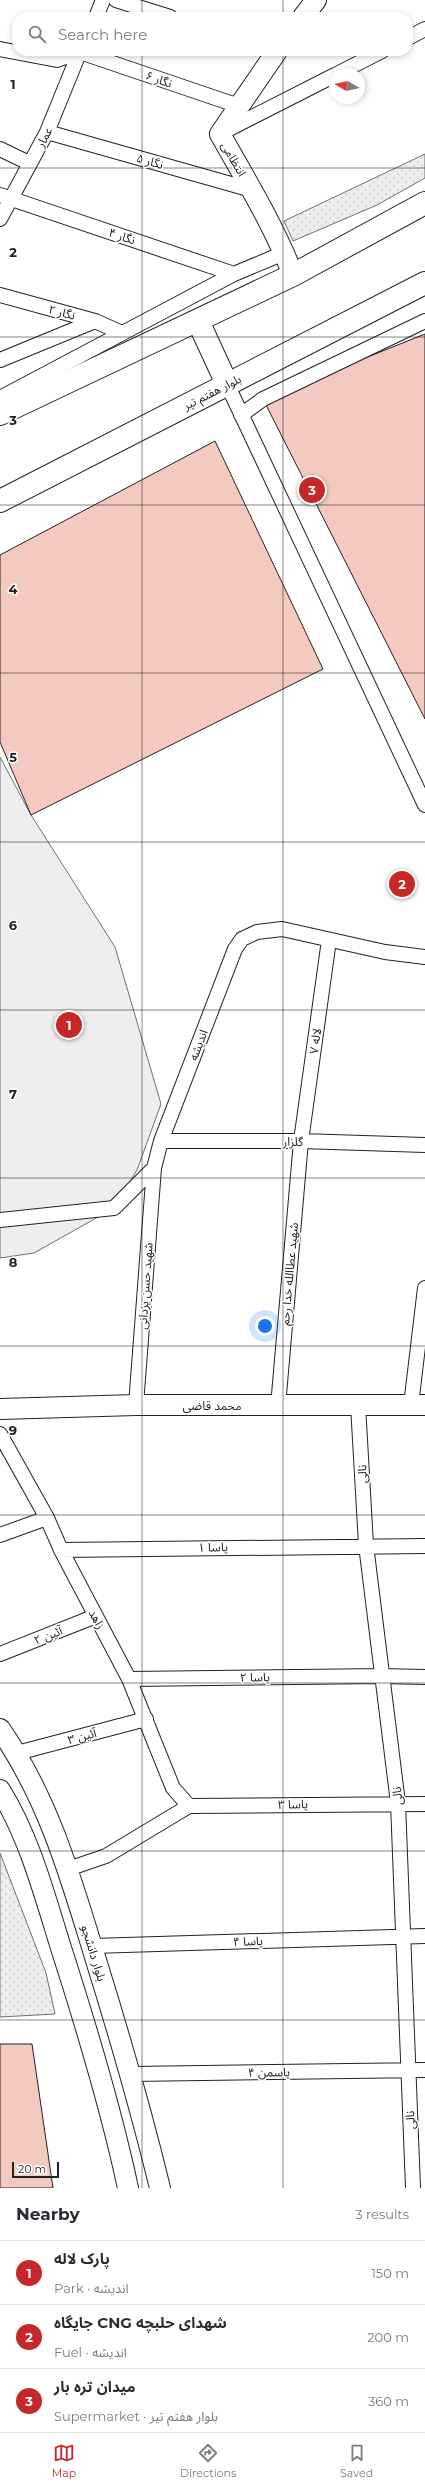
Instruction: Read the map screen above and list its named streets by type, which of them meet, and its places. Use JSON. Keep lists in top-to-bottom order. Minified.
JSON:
{"streets":{"main road":["انتظامی","بلوار هفتم تیر","محمد قاضی","بلوار دانشجو"],"street":["نگار ۶","عمار","نگار ۵","نگار ۴","نگار ۲","لاله ۷","اندیشه","گلزار","شهید عطاالله خدا رحم","شهید حسن یزدانی","نالی","یاسا ۱","زاهد","آئین ۲","یاسا ۲","آئین ۳","یاسا ۳","یاسا ۴","یاسمن ۴"]},"crossings":[["نگار ۶","انتظامی"],["عمار","نگار ۵"],["عمار","نگار ۴"],["انتظامی","نگار ۵"],["لاله ۷","اندیشه"],["لاله ۷","گلزار"],["لاله ۷","شهید عطاالله خدا رحم"],["اندیشه","گلزار"],["اندیشه","شهید حسن یزدانی"],["گلزار","شهید عطاالله خدا رحم"],["شهید عطاالله خدا رحم","محمد قاضی"],["شهید حسن یزدانی","محمد قاضی"],["محمد قاضی","نالی"],["نالی","یاسا ۱"],["نالی","یاسا ۲"],["نالی","یاسا ۳"],["نالی","یاسا ۴"],["نالی","یاسمن ۴"],["یاسا ۱","زاهد"],["زاهد","آئین ۲"],["زاهد","یاسا ۲"],["زاهد","آئین ۳"],["زاهد","یاسا ۳"],["آئین ۳","بلوار دانشجو"],["یاسا ۴","بلوار دانشجو"],["بلوار دانشجو","یاسمن ۴"]],"scale_bar":"20 m","north":"left","page":{"search":"Search here","pins":["3","2","1"],"scale":"20 m","heading":["Nearby","3 results"],"list":[{"mark":"1","name":"پارک لاله","note":"Park · اندیشه","value":"150 m"},{"mark":"2","name":"جایگاه CNG شهدای حلبچه","note":"Fuel · اندیشه","value":"200 m"},{"mark":"3","name":"میدان تره بار","note":"Supermarket · بلوار هفتم تیر","value":"360 m"}],"nav":["Map","Directions","Saved"]},"grid":{"rows":["1","2","3","4","5","6","7","8","9"]}}
